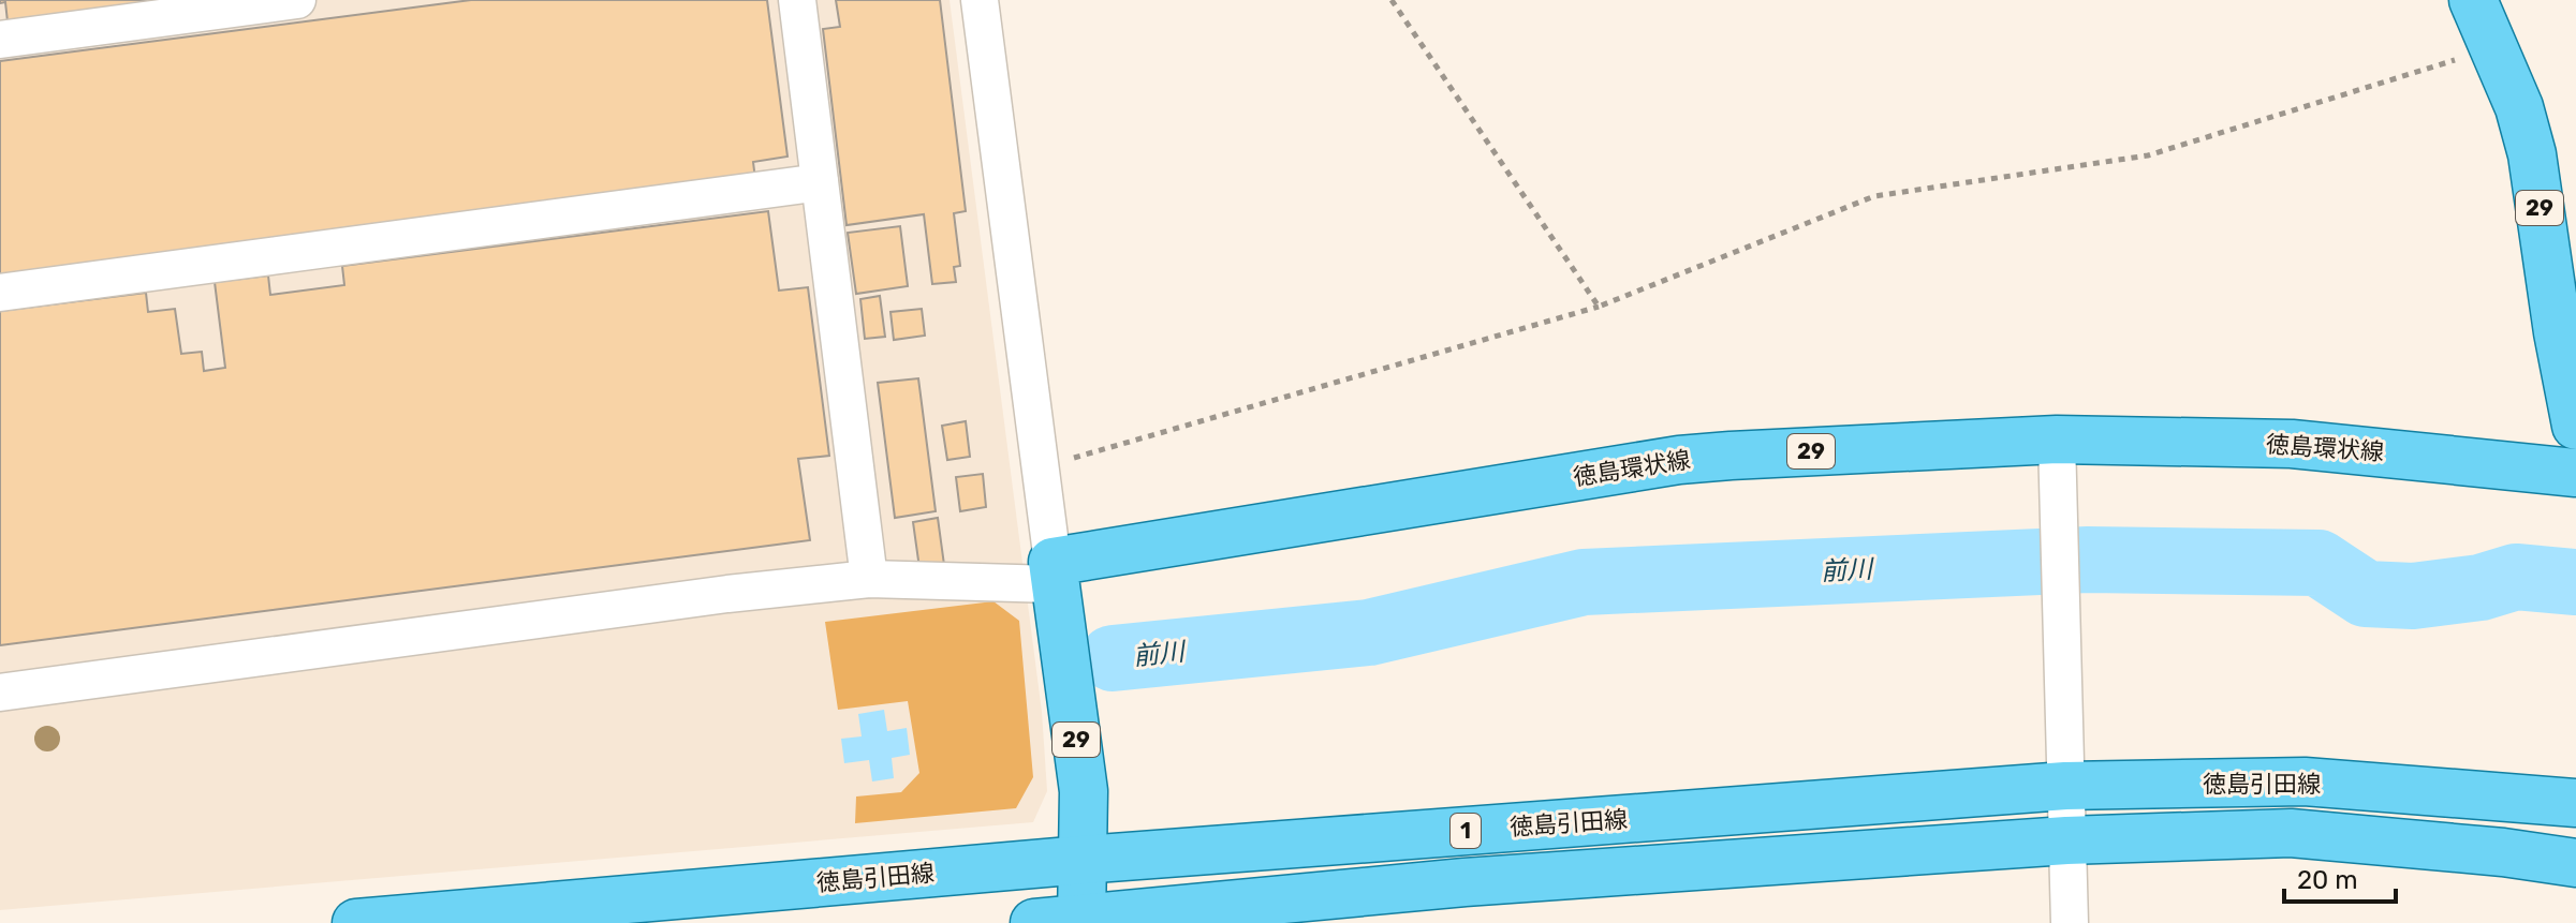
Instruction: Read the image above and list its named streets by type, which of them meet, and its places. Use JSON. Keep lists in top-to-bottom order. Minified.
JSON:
{"streets":{"main road":["29","徳島環状線","徳島引田線","1"]},"crossings":[["29","徳島環状線"],["29","徳島引田線"]],"water":["前川"],"scale_bar":"20 m"}
